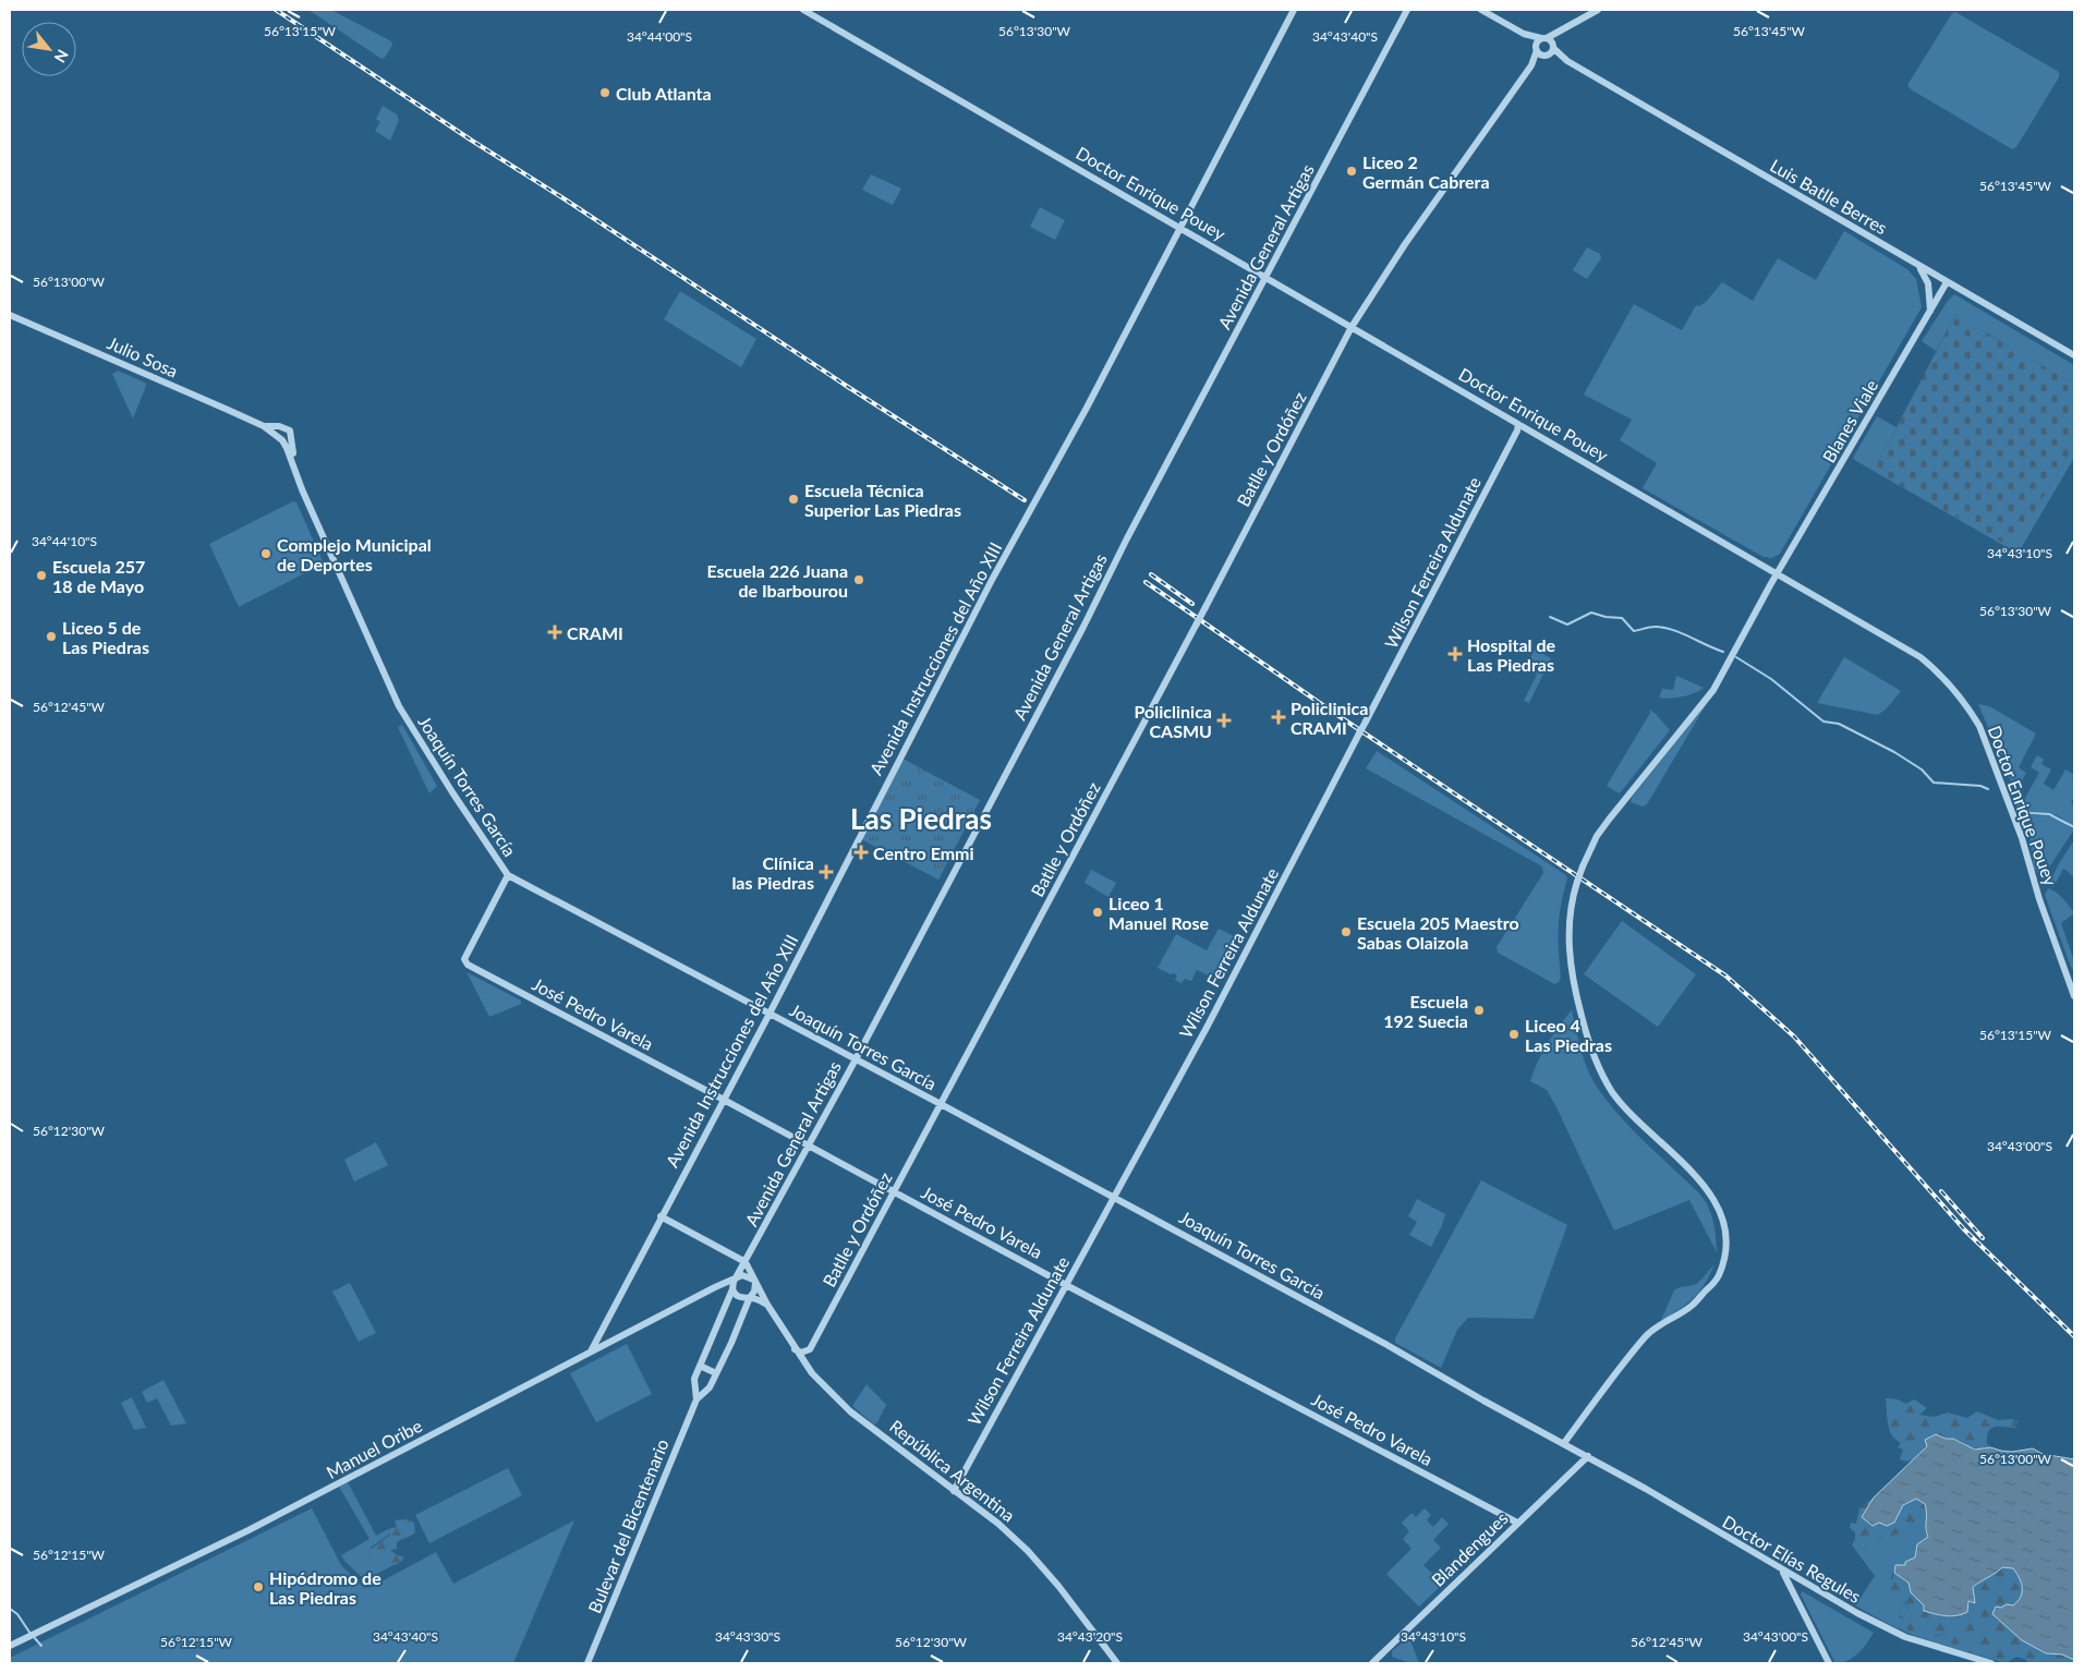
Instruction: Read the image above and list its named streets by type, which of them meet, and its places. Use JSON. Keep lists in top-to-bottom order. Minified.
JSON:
{"streets":{"street":["Doctor Enrique Pouey","Luis Batlle Berres","Avenida General Artigas","Julio Sosa","Blanes Viale","Batlle y Ordóñez","Wilson Ferreira Aldunate","Avenida Instrucciones del Año XIII","Joaquín Torres García","José Pedro Varela","Manuel Oribe","República Argentina","Bulevar del Bicentenario","Blandengues","Doctor Elías Regules"]},"crossings":[["Doctor Enrique Pouey","Avenida General Artigas"],["Doctor Enrique Pouey","Blanes Viale"],["Doctor Enrique Pouey","Batlle y Ordóñez"],["Doctor Enrique Pouey","Wilson Ferreira Aldunate"],["Doctor Enrique Pouey","Avenida Instrucciones del Año XIII"],["Luis Batlle Berres","Blanes Viale"],["Avenida General Artigas","Joaquín Torres García"],["Avenida General Artigas","José Pedro Varela"],["Avenida General Artigas","República Argentina"],["Avenida General Artigas","Bulevar del Bicentenario"],["Julio Sosa","Joaquín Torres García"],["Blanes Viale","Joaquín Torres García"],["Batlle y Ordóñez","Joaquín Torres García"],["Batlle y Ordóñez","José Pedro Varela"],["Batlle y Ordóñez","República Argentina"],["Wilson Ferreira Aldunate","Joaquín Torres García"],["Wilson Ferreira Aldunate","José Pedro Varela"],["Wilson Ferreira Aldunate","República Argentina"],["Avenida Instrucciones del Año XIII","Joaquín Torres García"],["Avenida Instrucciones del Año XIII","José Pedro Varela"],["Avenida Instrucciones del Año XIII","Manuel Oribe"],["Joaquín Torres García","José Pedro Varela"],["Joaquín Torres García","Blandengues"],["Joaquín Torres García","Doctor Elías Regules"],["José Pedro Varela","Blandengues"],["República Argentina","Bulevar del Bicentenario"],["Blandengues","Doctor Elías Regules"]],"districts":["Las Piedras"],"places":{"other":["Club Atlanta","Liceo 2 Germán Cabrera","Escuela Técnica Superior Las Piedras","Complejo Municipal de Deportes","Escuela 257 18 de Mayo","Escuela 226 Juana de Ibarbourou","Liceo 5 de Las Piedras","Liceo 1 Manuel Rose","Escuela 205 Maestro Sabas Olaizola","Escuela 192 Suecia","Liceo 4 Las Piedras","Hipódromo de Las Piedras"],"health":["CRAMI","Hospital de Las Piedras","Policlinica CRAMI","Policlinica CASMU","Centro Emmi","Clínica las Piedras"]},"north":"bottom right","coordinates":["56°13'15\"W","56°13'30\"W","56°13'45\"W","34°44'00\"S","34°43'40\"S","56°13'00\"W","34°44'10\"S","34°43'10\"S","56°12'45\"W","56°12'30\"W","34°43'00\"S","56°12'15\"W","34°43'30\"S","34°43'20\"S"]}
